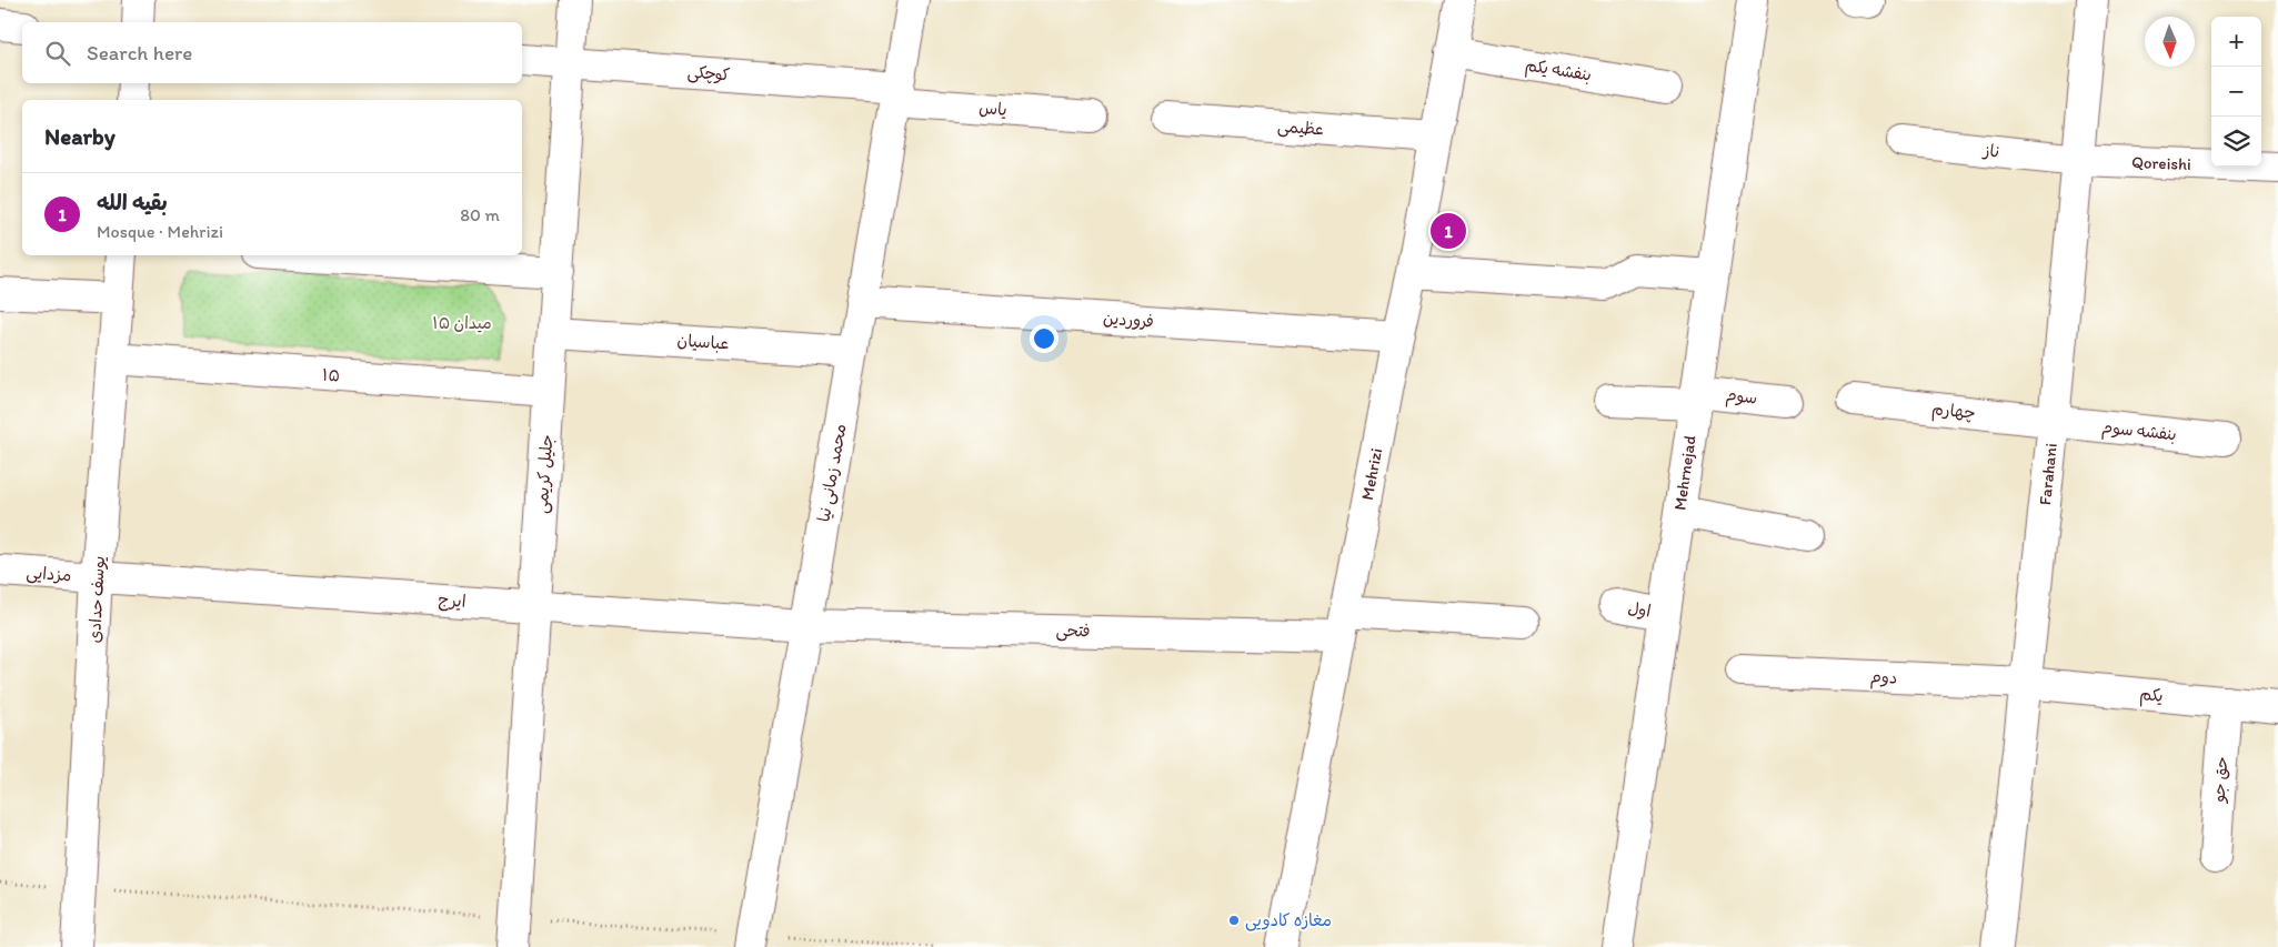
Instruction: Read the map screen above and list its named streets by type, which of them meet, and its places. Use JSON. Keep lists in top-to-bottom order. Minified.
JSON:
{"streets":{"street":["بنفشه یکم","کوچکی","یاس","عظیمی","ناز","Qoreishi","فروردین","عباسیان","۱۵","سوم","چهارم","بنفشه سوم","محمد زمانی نیا","Mehrnejad","جلیل کریمی","Mehrizi","Farahani","مزدایی","یوسف حدادی","ایرج","اول","فتحی","دوم","یکم","حق جو"]},"crossings":[["بنفشه یکم","Mehrizi"],["کوچکی","یاس"],["کوچکی","محمد زمانی نیا"],["کوچکی","جلیل کریمی"],["یاس","محمد زمانی نیا"],["عظیمی","Mehrizi"],["ناز","Qoreishi"],["ناز","Farahani"],["Qoreishi","Farahani"],["فروردین","محمد زمانی نیا"],["فروردین","Mehrizi"],["عباسیان","محمد زمانی نیا"],["عباسیان","جلیل کریمی"],["۱۵","جلیل کریمی"],["۱۵","یوسف حدادی"],["سوم","Mehrnejad"],["چهارم","بنفشه سوم"],["چهارم","Farahani"],["بنفشه سوم","Farahani"],["محمد زمانی نیا","ایرج"],["محمد زمانی نیا","فتحی"],["Mehrnejad","اول"],["جلیل کریمی","ایرج"],["Mehrizi","فتحی"],["Farahani","دوم"],["Farahani","یکم"],["مزدایی","یوسف حدادی"],["مزدایی","ایرج"],["یوسف حدادی","ایرج"],["ایرج","فتحی"],["دوم","یکم"],["یکم","حق جو"]],"parks":["میدان ۱۵"],"places":["مغازه کادویی"],"north":"bottom","page":{"map_buttons":["+","−"],"search":"Search here","heading":"Nearby","list":[{"mark":"1","name":"بقیه الله","note":"Mosque · Mehrizi","value":"80 m"}],"pins":"1"}}
